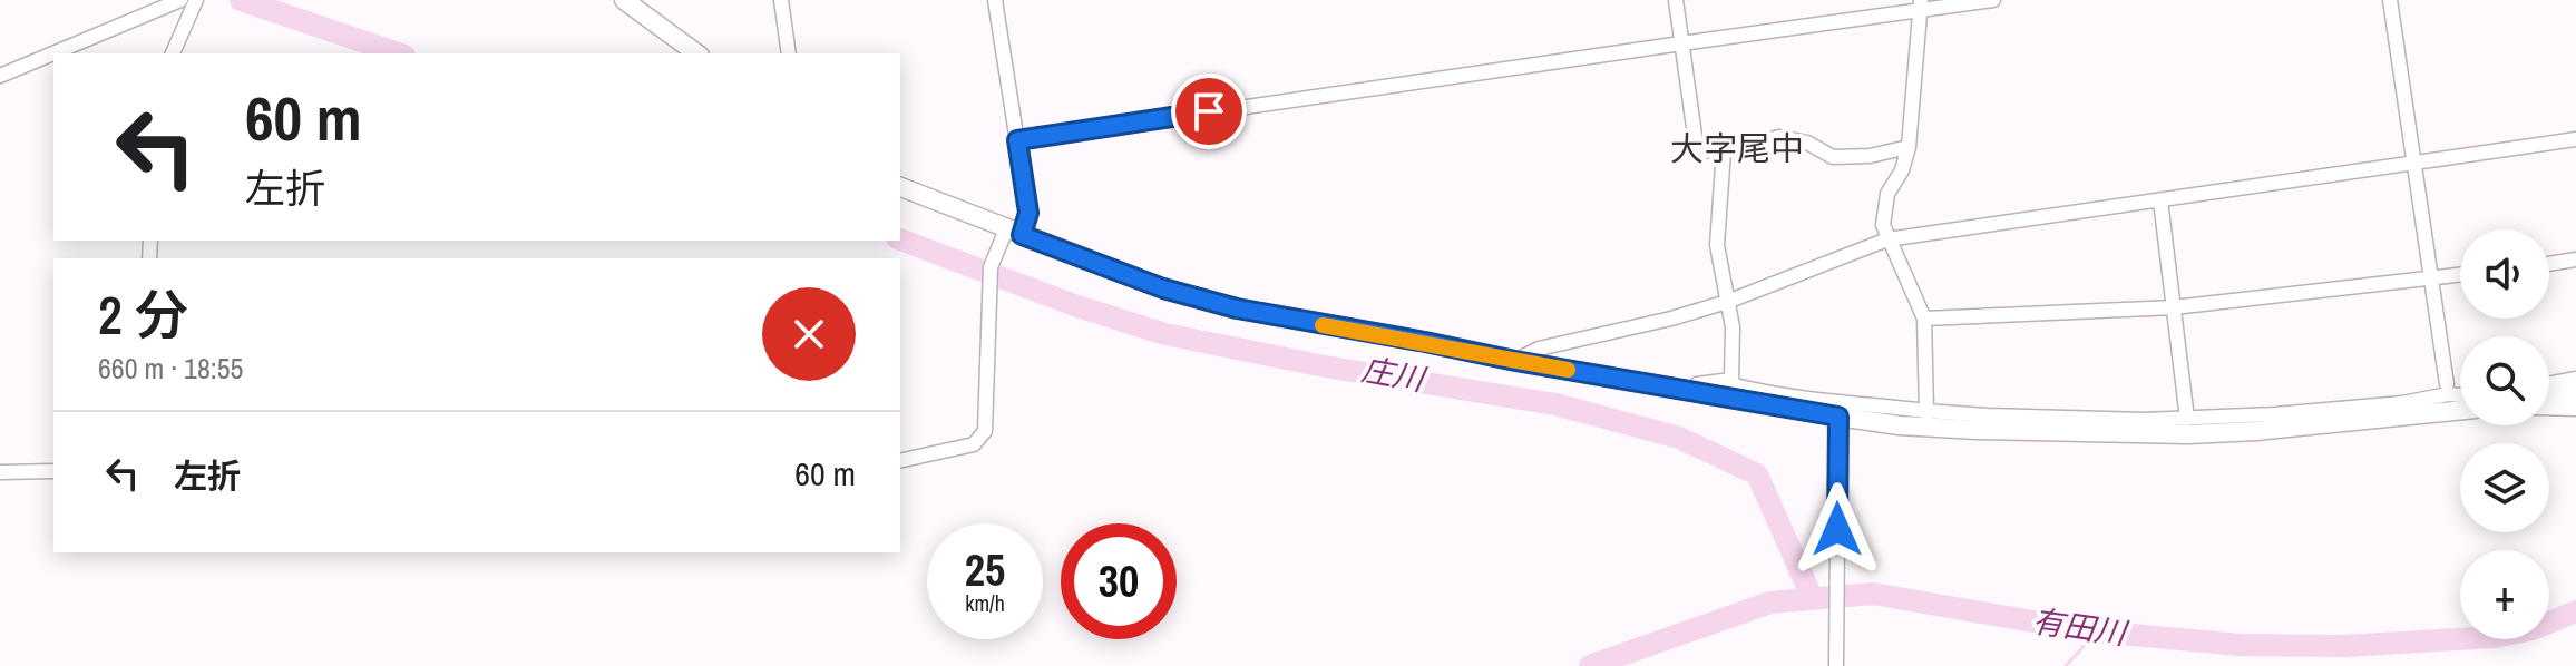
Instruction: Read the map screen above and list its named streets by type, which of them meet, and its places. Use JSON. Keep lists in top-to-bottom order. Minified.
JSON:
{"districts":["大字尾中"],"water":["庄川","有田川"],"page":{"turn":["60 m","左折"],"map_buttons":"+","heading":["2 分","660 m · 18:55"],"list":[{"name":"左折","value":"60 m"}],"speed":"25 km/h","limit":"30"}}
